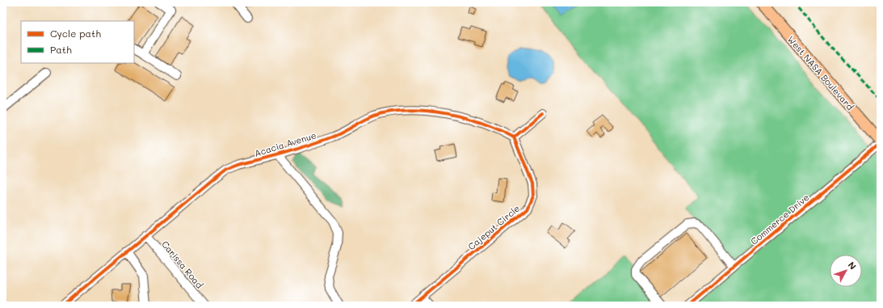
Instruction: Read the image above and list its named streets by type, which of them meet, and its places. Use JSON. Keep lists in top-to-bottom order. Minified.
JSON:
{"streets":{"main road":["West NASA Boulevard"],"street":["Acacia Avenue","Commerce Drive","Cajeput Circle","Carissa Road"]},"crossings":[["West NASA Boulevard","Commerce Drive"],["Acacia Avenue","Cajeput Circle"],["Acacia Avenue","Carissa Road"]],"legend":["Cycle path","Path"],"north":"top right"}
